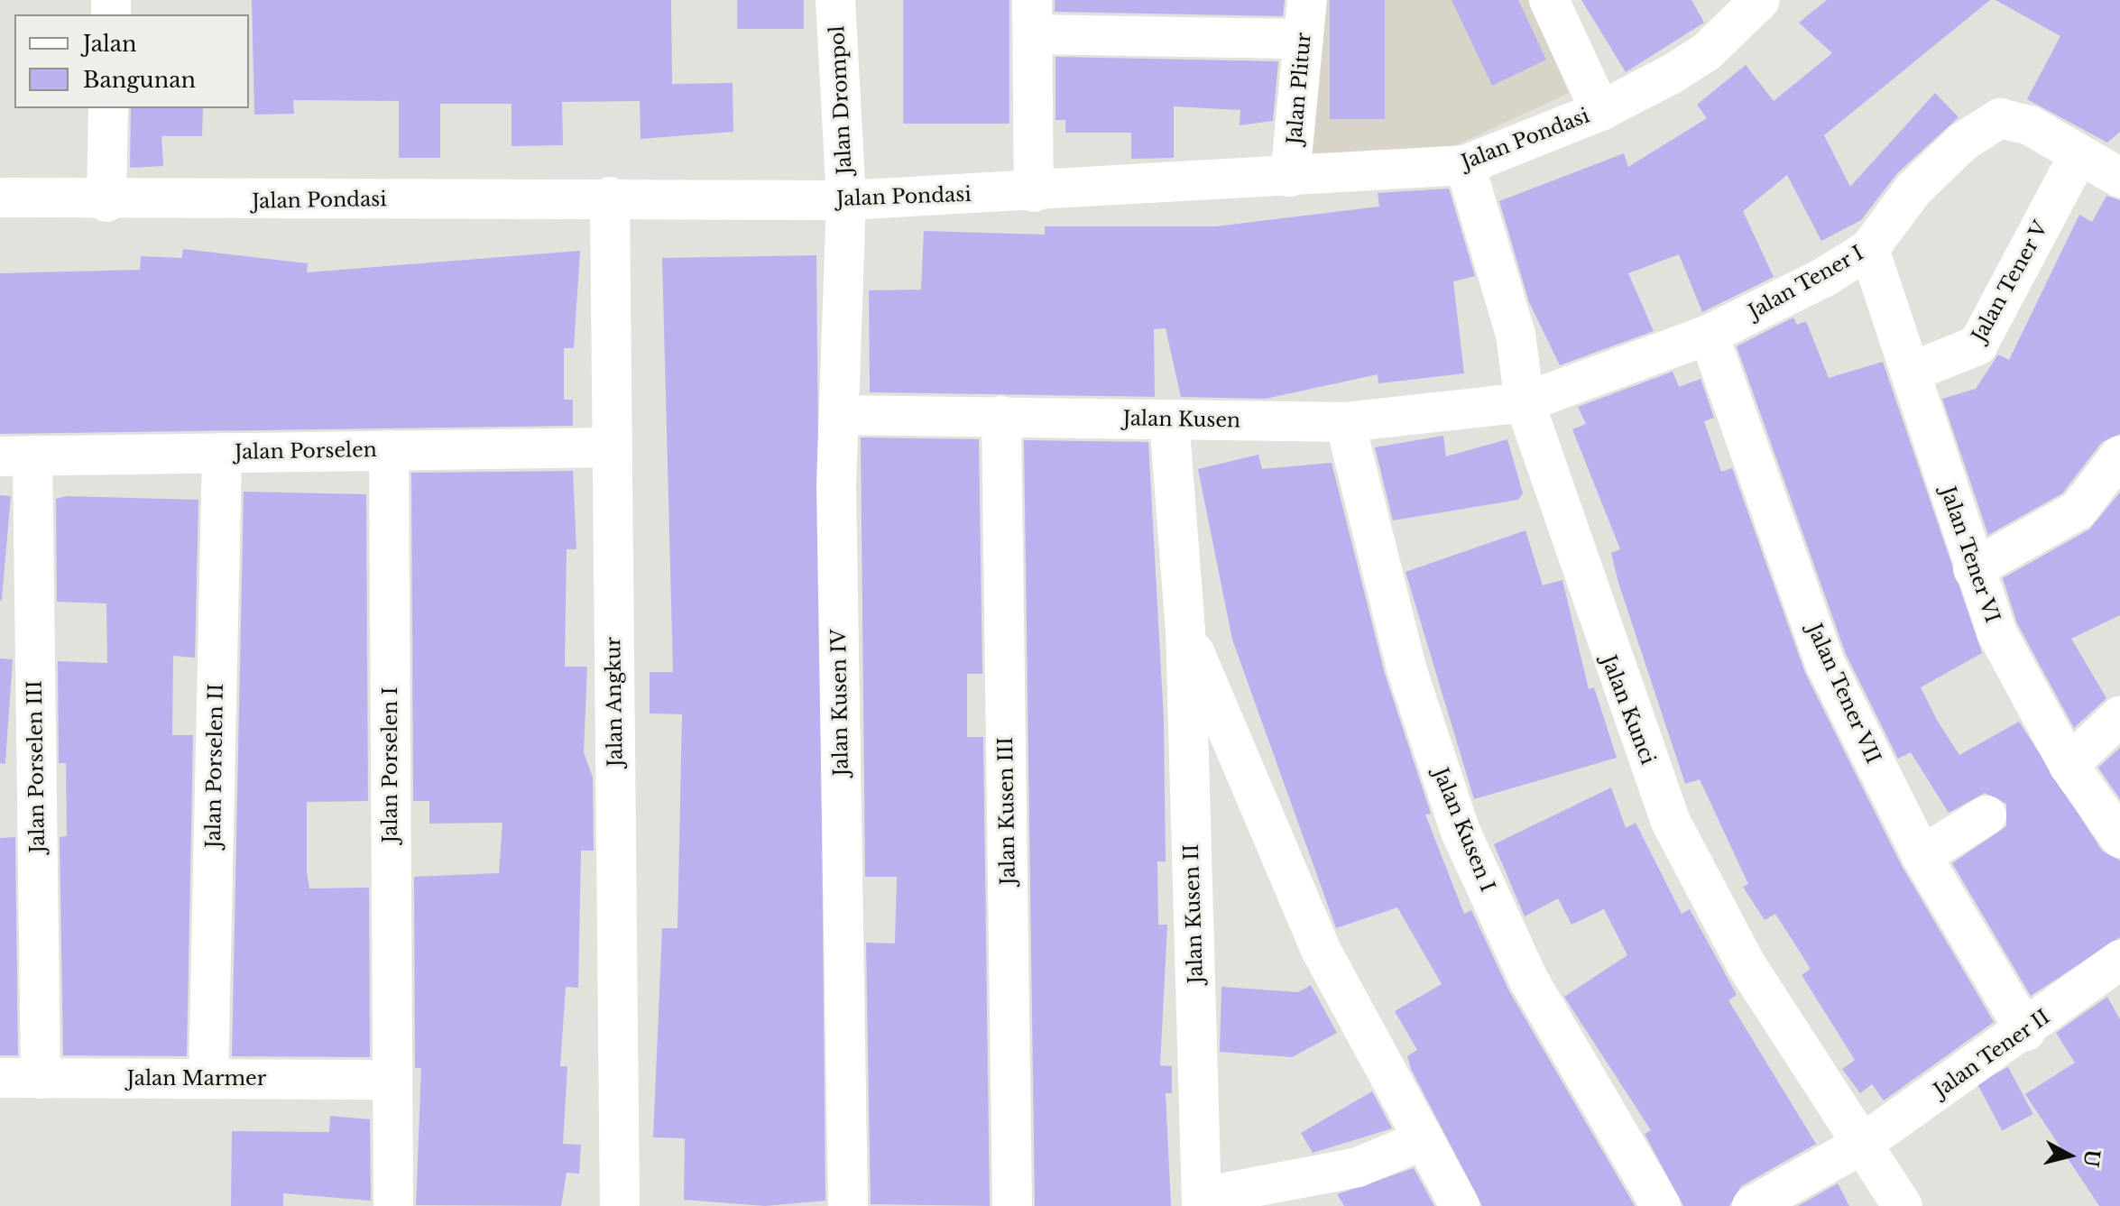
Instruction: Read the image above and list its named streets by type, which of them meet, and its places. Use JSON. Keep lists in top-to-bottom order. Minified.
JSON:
{"streets":{"street":["Jalan Plitur","Jalan Drompol","Jalan Pondasi","Jalan Tener V","Jalan Tener I","Jalan Kusen","Jalan Porselen","Jalan Tener VI","Jalan Tener VII","Jalan Angkur","Jalan Kusen IV","Jalan Kunci","Jalan Porselen I","Jalan Porselen II","Jalan Porselen III","Jalan Kusen III","Jalan Kusen I","Jalan Kusen II","Jalan Tener II","Jalan Marmer"]},"crossings":[["Jalan Plitur","Jalan Pondasi"],["Jalan Drompol","Jalan Pondasi"],["Jalan Drompol","Jalan Kusen IV"],["Jalan Pondasi","Jalan Angkur"],["Jalan Pondasi","Jalan Kusen IV"],["Jalan Pondasi","Jalan Kunci"],["Jalan Tener V","Jalan Tener I"],["Jalan Tener V","Jalan Tener VI"],["Jalan Tener I","Jalan Kusen"],["Jalan Tener I","Jalan Tener VI"],["Jalan Tener I","Jalan Tener VII"],["Jalan Tener I","Jalan Kunci"],["Jalan Kusen","Jalan Kusen IV"],["Jalan Kusen","Jalan Kunci"],["Jalan Kusen","Jalan Kusen III"],["Jalan Kusen","Jalan Kusen I"],["Jalan Kusen","Jalan Kusen II"],["Jalan Porselen","Jalan Angkur"],["Jalan Porselen","Jalan Porselen I"],["Jalan Porselen","Jalan Porselen II"],["Jalan Porselen","Jalan Porselen III"],["Jalan Tener VII","Jalan Tener II"],["Jalan Kunci","Jalan Tener II"],["Jalan Porselen I","Jalan Marmer"],["Jalan Porselen II","Jalan Marmer"],["Jalan Porselen III","Jalan Marmer"]],"legend":["Jalan","Bangunan"],"north":"right"}
